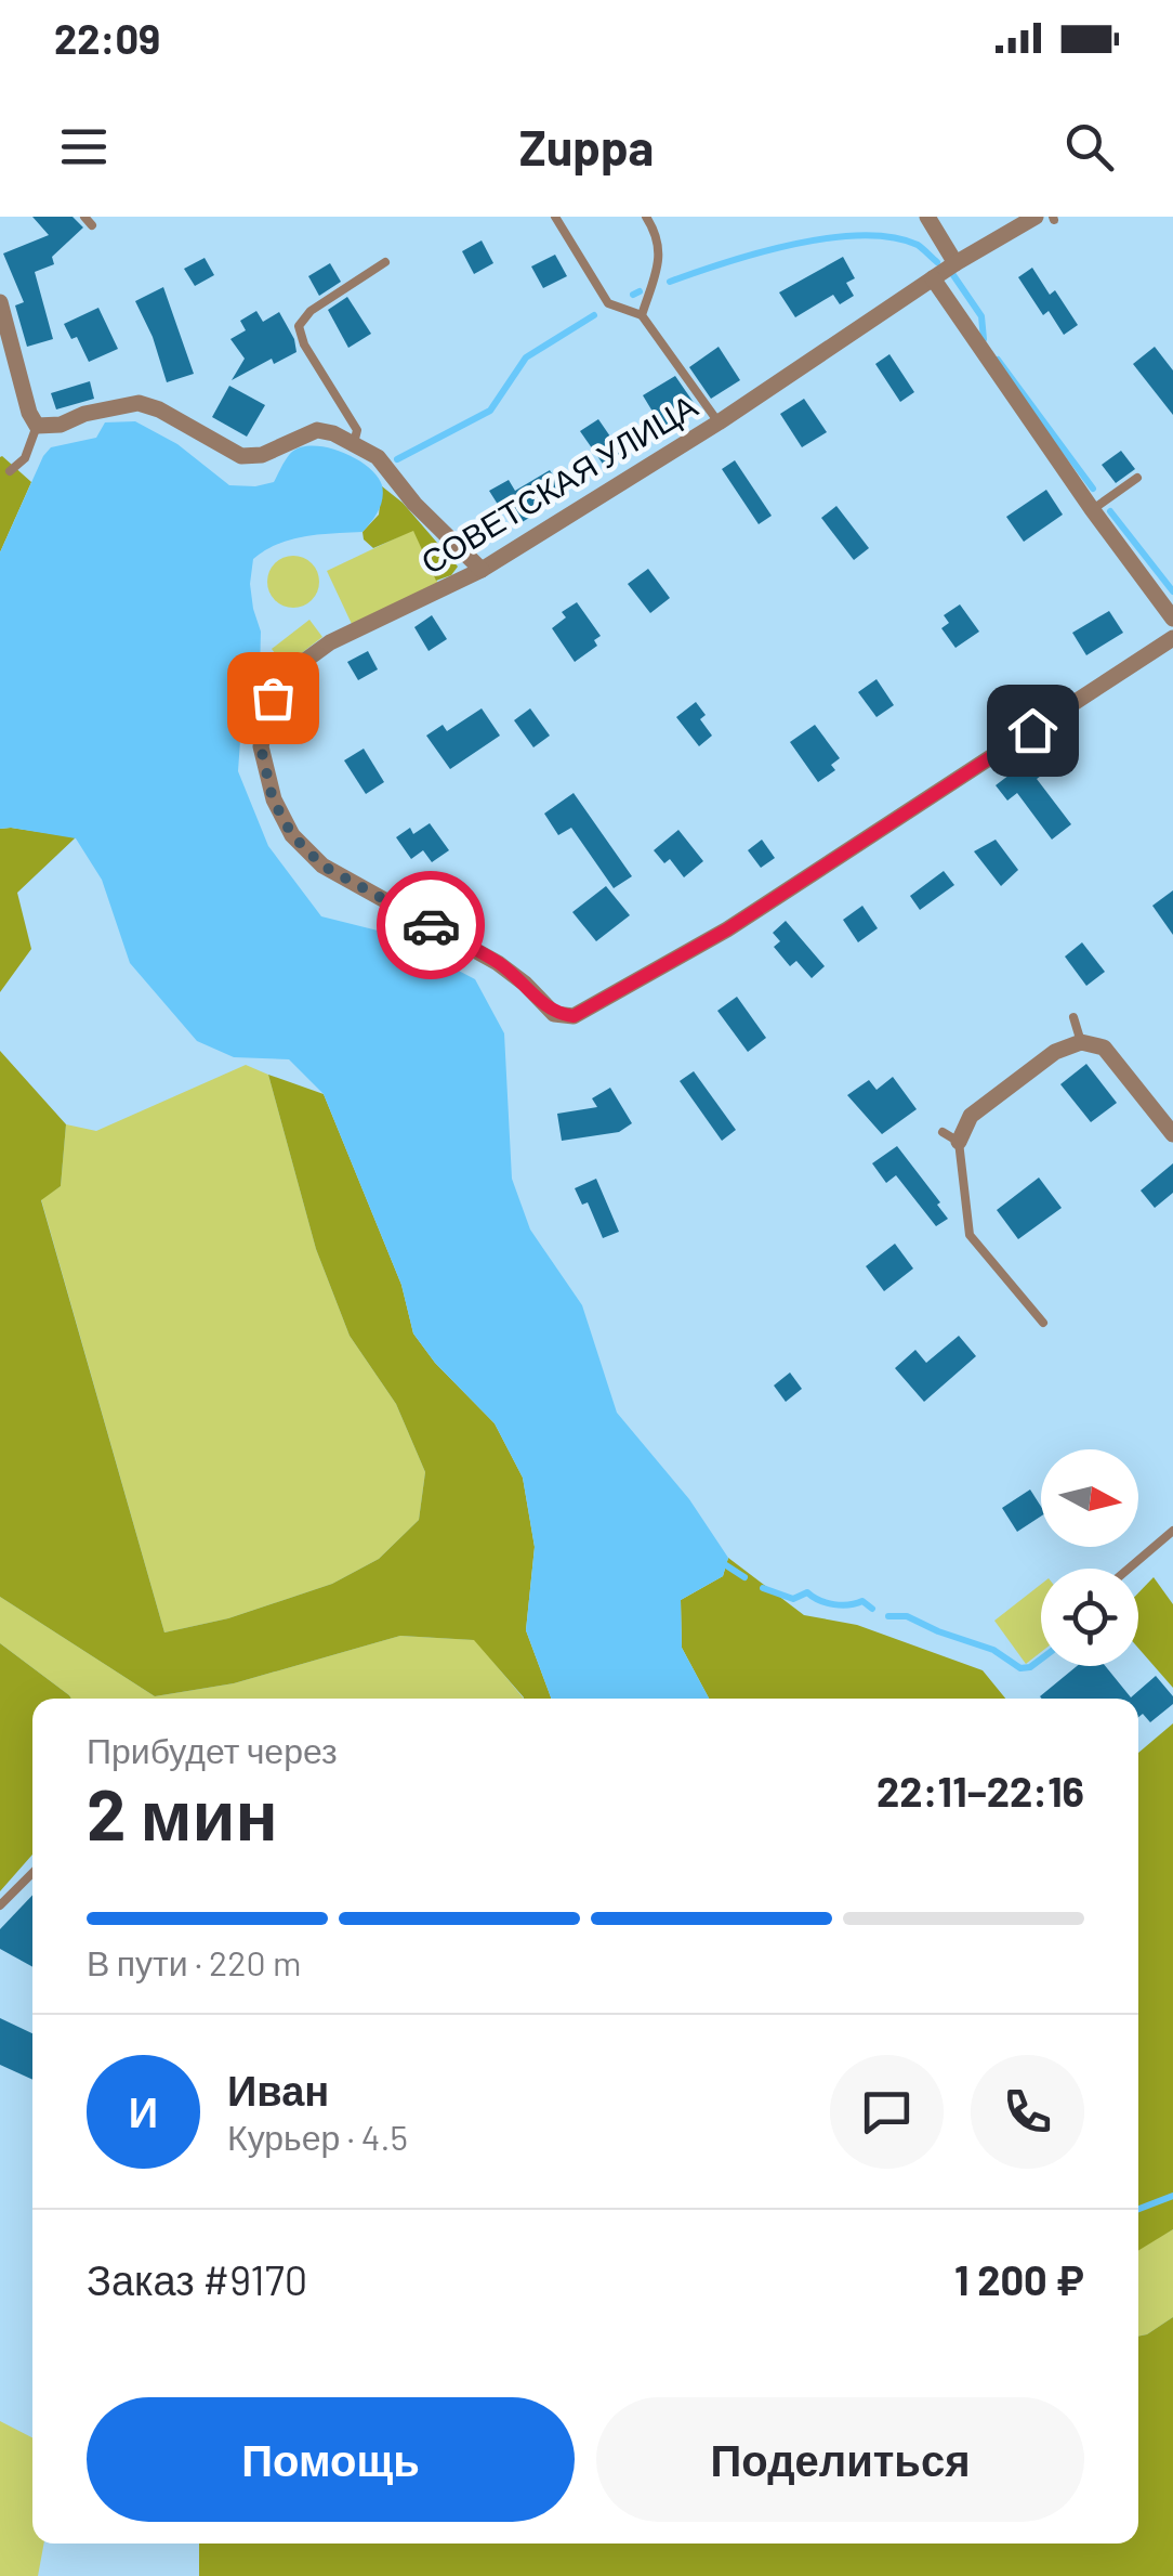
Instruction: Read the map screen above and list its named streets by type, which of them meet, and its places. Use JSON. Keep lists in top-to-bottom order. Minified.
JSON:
{"streets":{"street":["СОВЕТСКАЯ УЛИЦА"]},"north":"right","page":{"status":"22:09","header":"Zuppa","heading":["2 мин","Прибудет через","22:11–22:16"],"panel":["Иван","Курьер · 4.5","Заказ #9170","1 200 ₽"],"bar":"В пути · 220 m","round":"И","buttons":["Помощь","Поделиться"]}}
